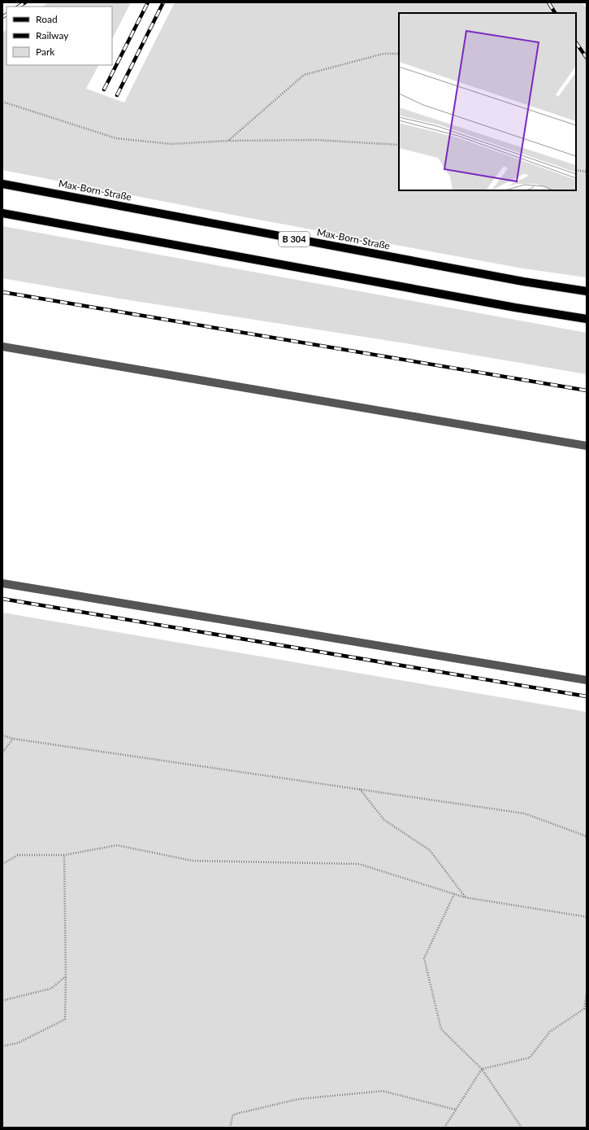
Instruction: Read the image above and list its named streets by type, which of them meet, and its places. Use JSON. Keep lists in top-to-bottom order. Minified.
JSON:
{"streets":{"main road":["Max-Born-Straße","B 304"]},"legend":["Road","Railway","Park"]}
